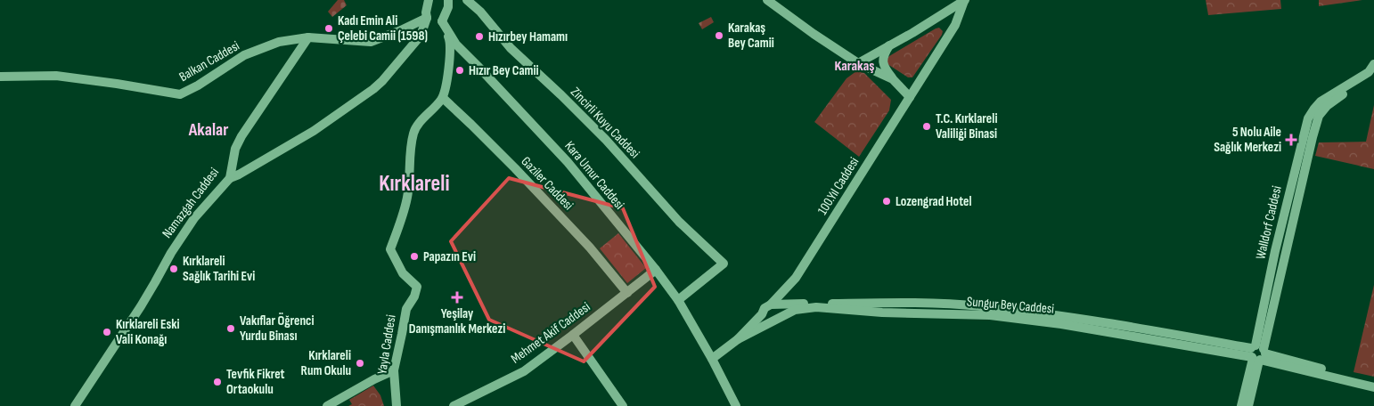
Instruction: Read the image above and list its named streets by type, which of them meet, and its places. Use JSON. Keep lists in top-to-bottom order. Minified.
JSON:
{"streets":{"street":["Balkan Caddesi","Zincirli Kuyu Caddesi","Kara Umur Caddesi","Gaziler Caddesi","100.Yıl Caddesi","Namazgah Caddesi","Walldorf Caddesi","Sungur Bey Caddesi","Mehmet Akif Caddesi","Yayla Caddesi"]},"crossings":[["Balkan Caddesi","Namazgah Caddesi"],["Zincirli Kuyu Caddesi","Kara Umur Caddesi"],["Kara Umur Caddesi","100.Yıl Caddesi"],["Kara Umur Caddesi","Mehmet Akif Caddesi"],["Kara Umur Caddesi","Yayla Caddesi"],["Gaziler Caddesi","Mehmet Akif Caddesi"],["Gaziler Caddesi","Yayla Caddesi"],["100.Yıl Caddesi","Sungur Bey Caddesi"],["Walldorf Caddesi","Sungur Bey Caddesi"]],"districts":["Karakaş","Akalar","Kırklareli"],"places":{"other":["Kadı Emin Ali Çelebi Camii (1598)","Karakaş Bey Camii","Hızırbey Hamamı","Hızır Bey Camii","T.C. Kırklareli Valiliği Binasi","Lozengrad Hotel","Papazın Evi","Kırklareli Sağlık Tarihi Evi","Vakıflar Öğrenci Yurdu Binası","Kırklareli Eski Vali Konağı","Kırklareli Rum Okulu","Tevfik Fikret Ortaokulu"],"health":["5 Nolu Aile Sağlık Merkezi","Yeşilay Danışmanlık Merkezi"]}}
